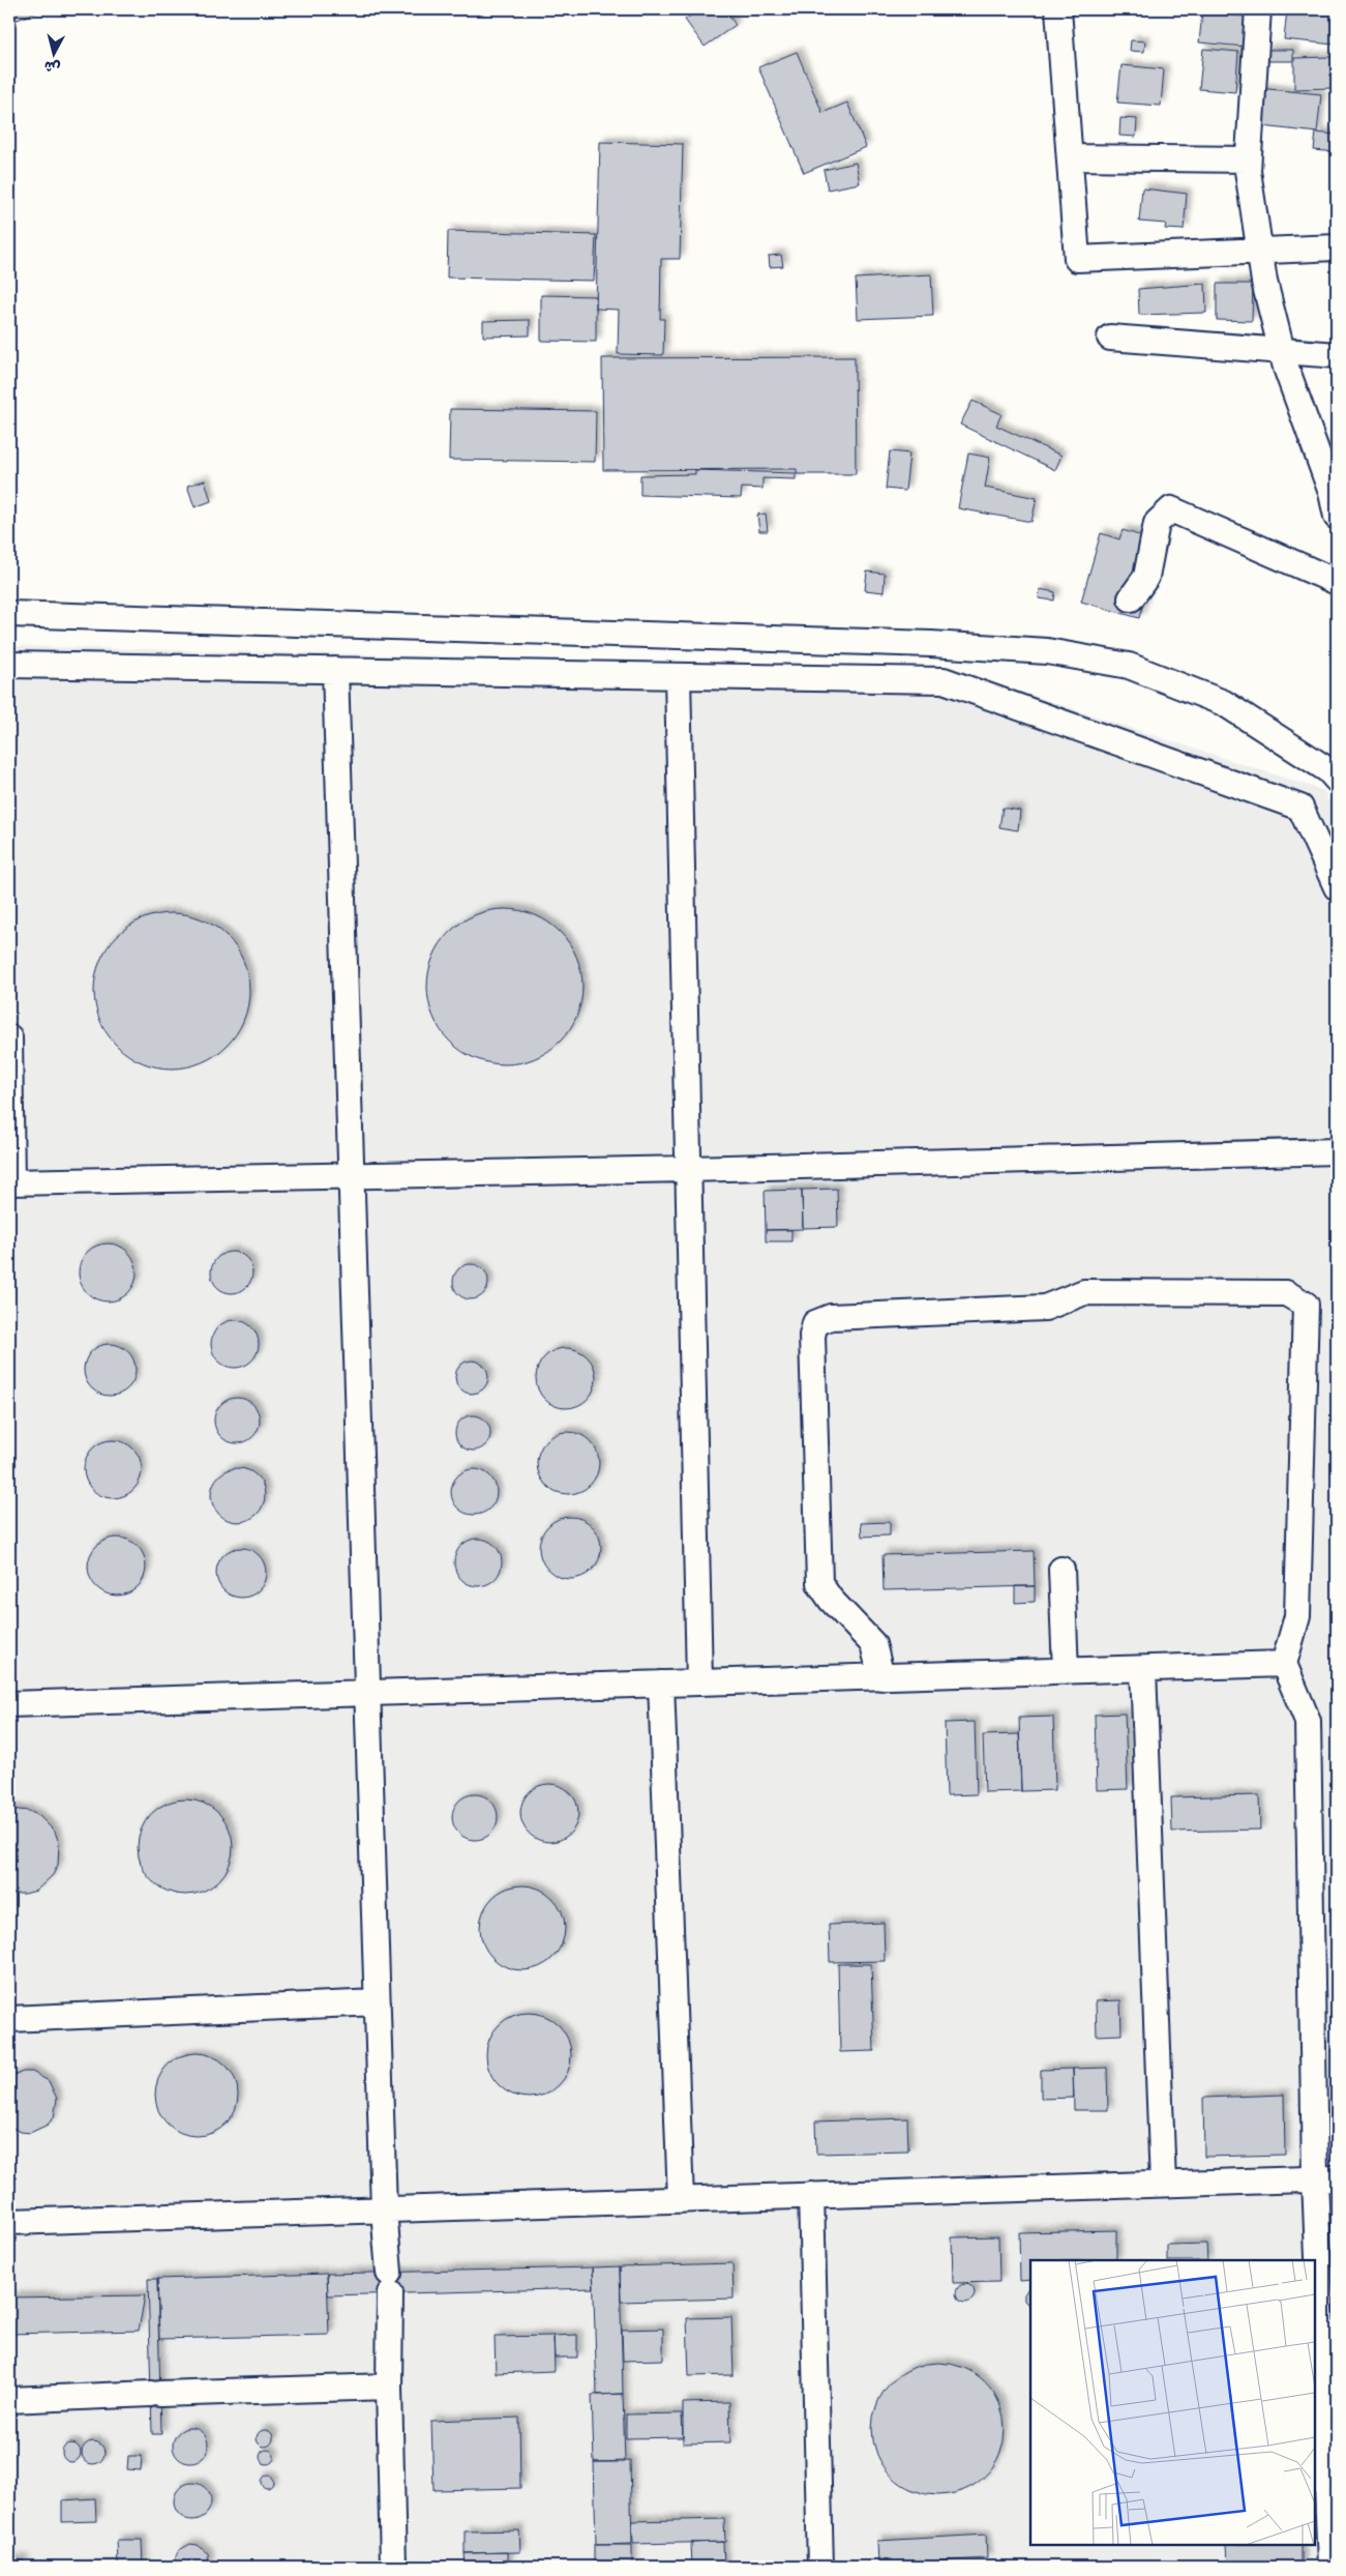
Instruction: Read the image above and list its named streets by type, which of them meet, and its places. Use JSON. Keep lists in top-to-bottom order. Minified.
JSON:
{"north":"bottom"}
